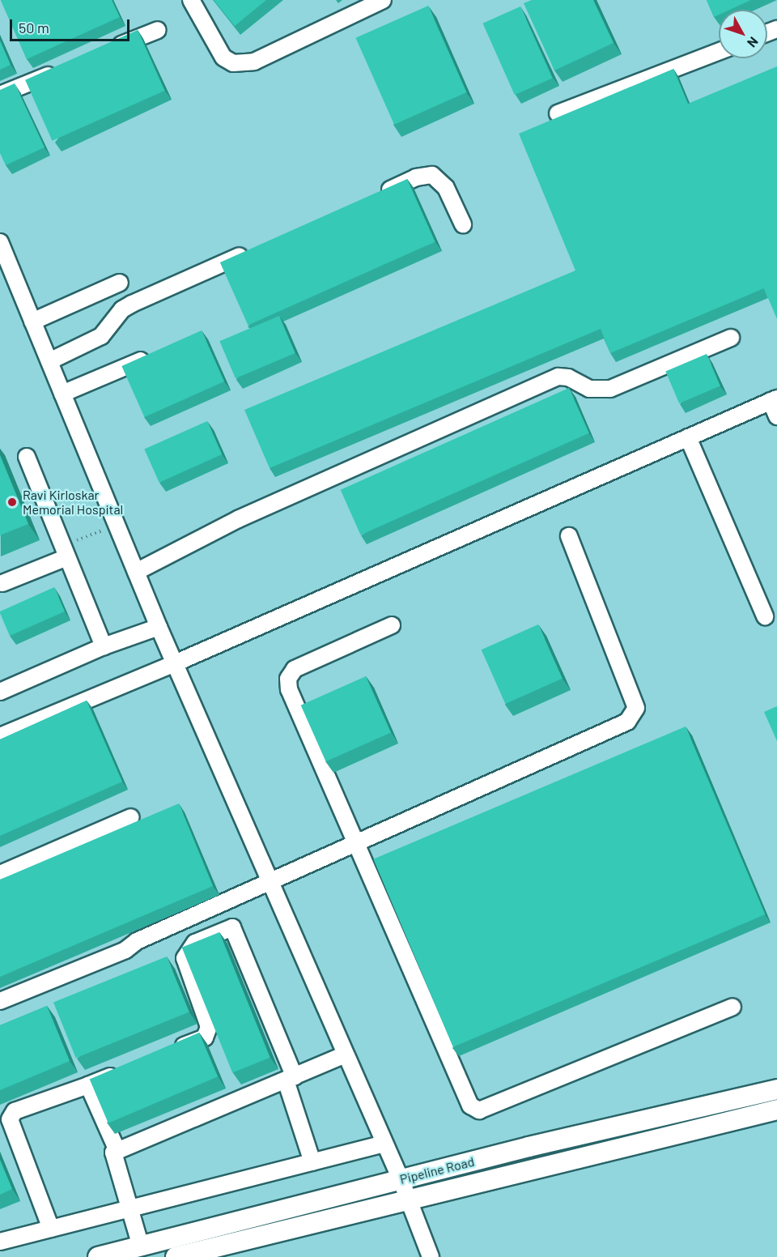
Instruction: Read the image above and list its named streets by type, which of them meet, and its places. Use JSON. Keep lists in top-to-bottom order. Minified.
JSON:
{"streets":{"main road":["Pipeline Road"]},"places":["Ravi Kirloskar Memorial Hospital"],"scale_bar":"50 m","north":"bottom right"}
